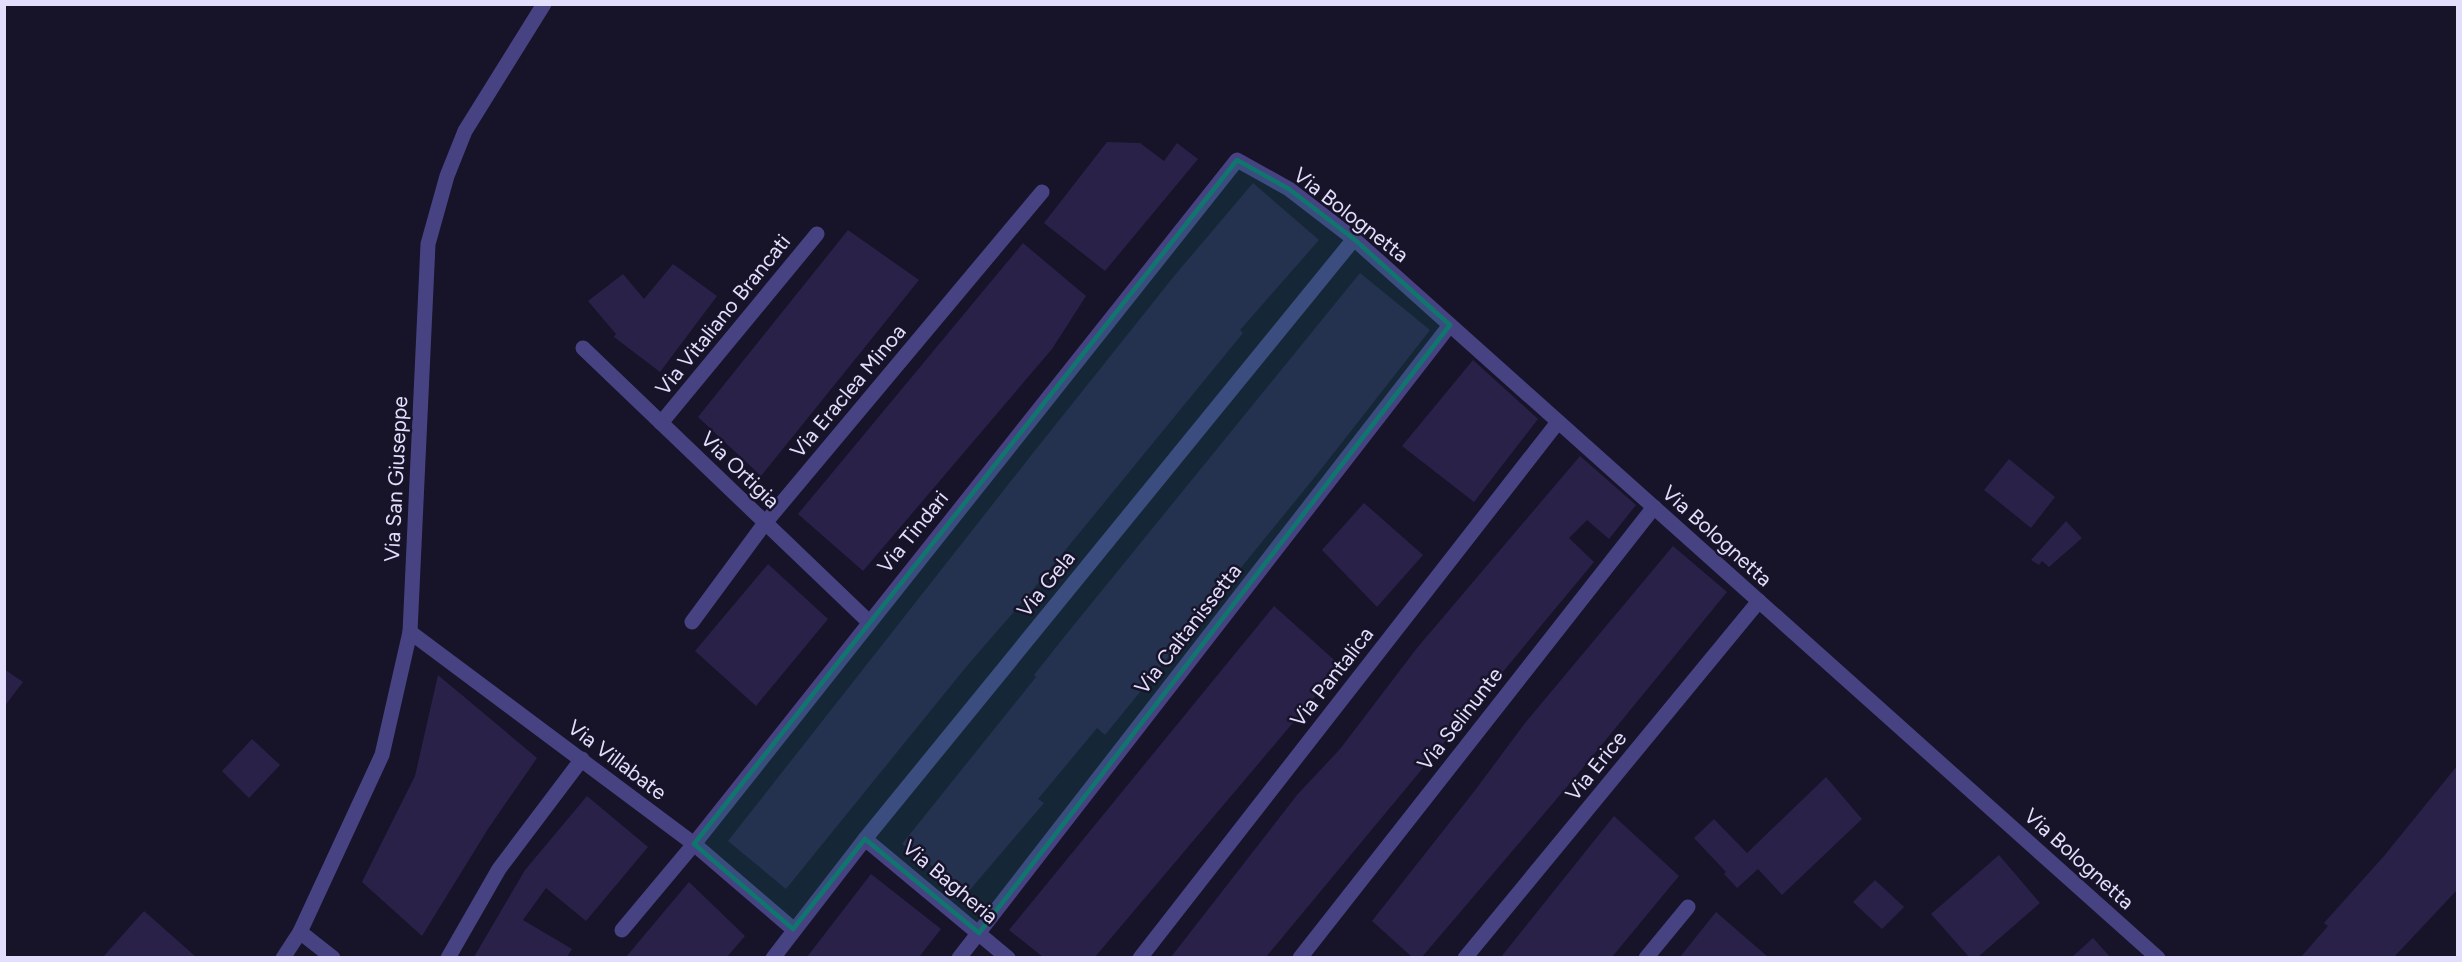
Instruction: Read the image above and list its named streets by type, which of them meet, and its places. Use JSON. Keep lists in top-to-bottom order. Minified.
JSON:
{"streets":{"street":["Via Bolognetta","Via Vitaliano Brancati","Via Eraclea Minoa","Via Ortigia","Via San Giuseppe","Via Tindari","Via Gela","Via Caltanissetta","Via Pantalica","Via Selinunte","Via Villabate","Via Erice","Via Bagheria"]},"crossings":[["Via Bolognetta","Via Tindari"],["Via Bolognetta","Via Gela"],["Via Bolognetta","Via Caltanissetta"],["Via Bolognetta","Via Pantalica"],["Via Bolognetta","Via Selinunte"],["Via Bolognetta","Via Erice"],["Via Vitaliano Brancati","Via Ortigia"],["Via Eraclea Minoa","Via Ortigia"],["Via Ortigia","Via Tindari"],["Via San Giuseppe","Via Villabate"],["Via Tindari","Via Villabate"],["Via Gela","Via Villabate"],["Via Gela","Via Bagheria"],["Via Caltanissetta","Via Bagheria"]]}
